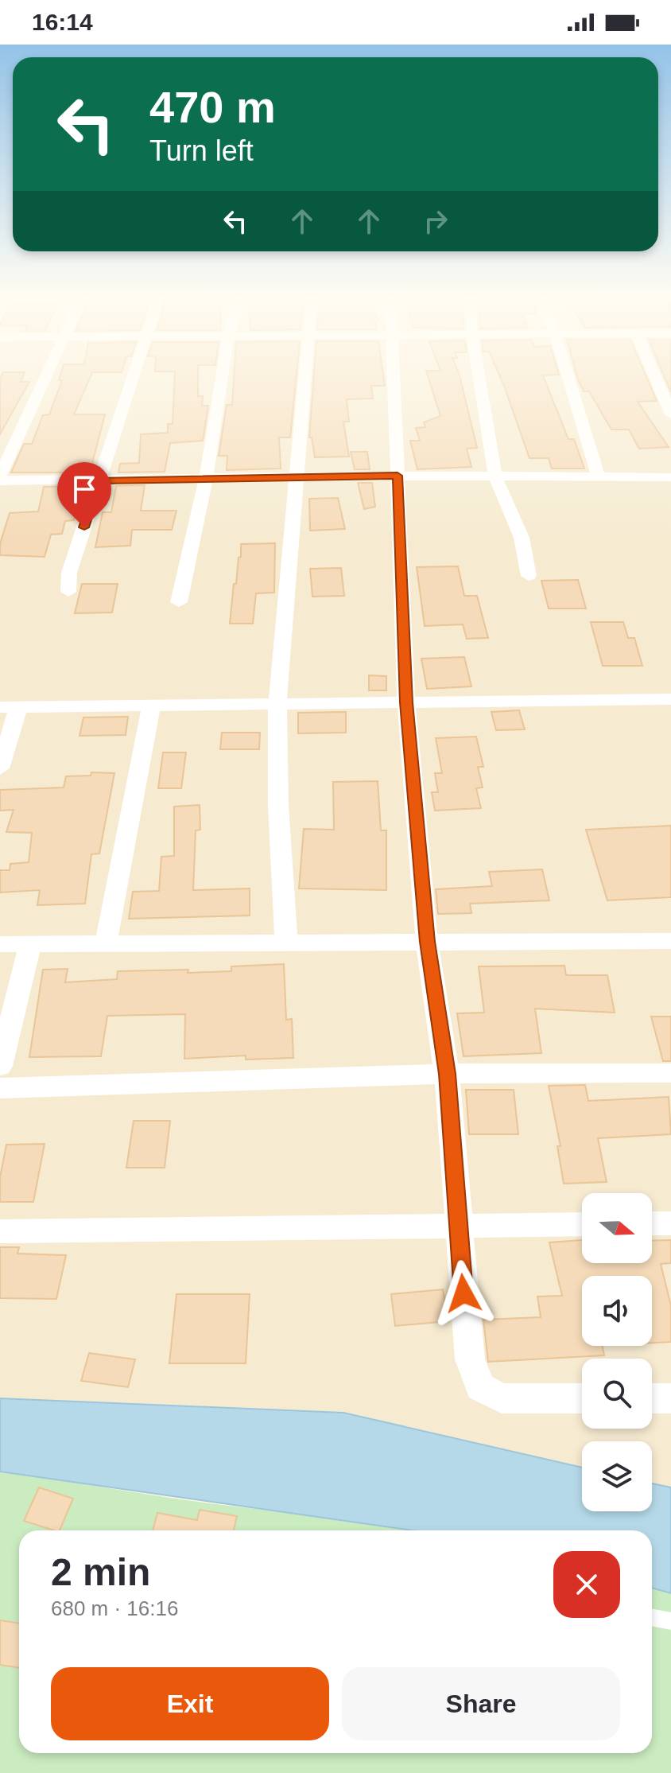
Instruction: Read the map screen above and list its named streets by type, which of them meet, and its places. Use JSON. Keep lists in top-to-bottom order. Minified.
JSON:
{"north":"right","page":{"status":"16:14","turn":["470 m","Turn left"],"heading":["2 min","680 m · 16:16"],"buttons":["Exit","Share"]}}
